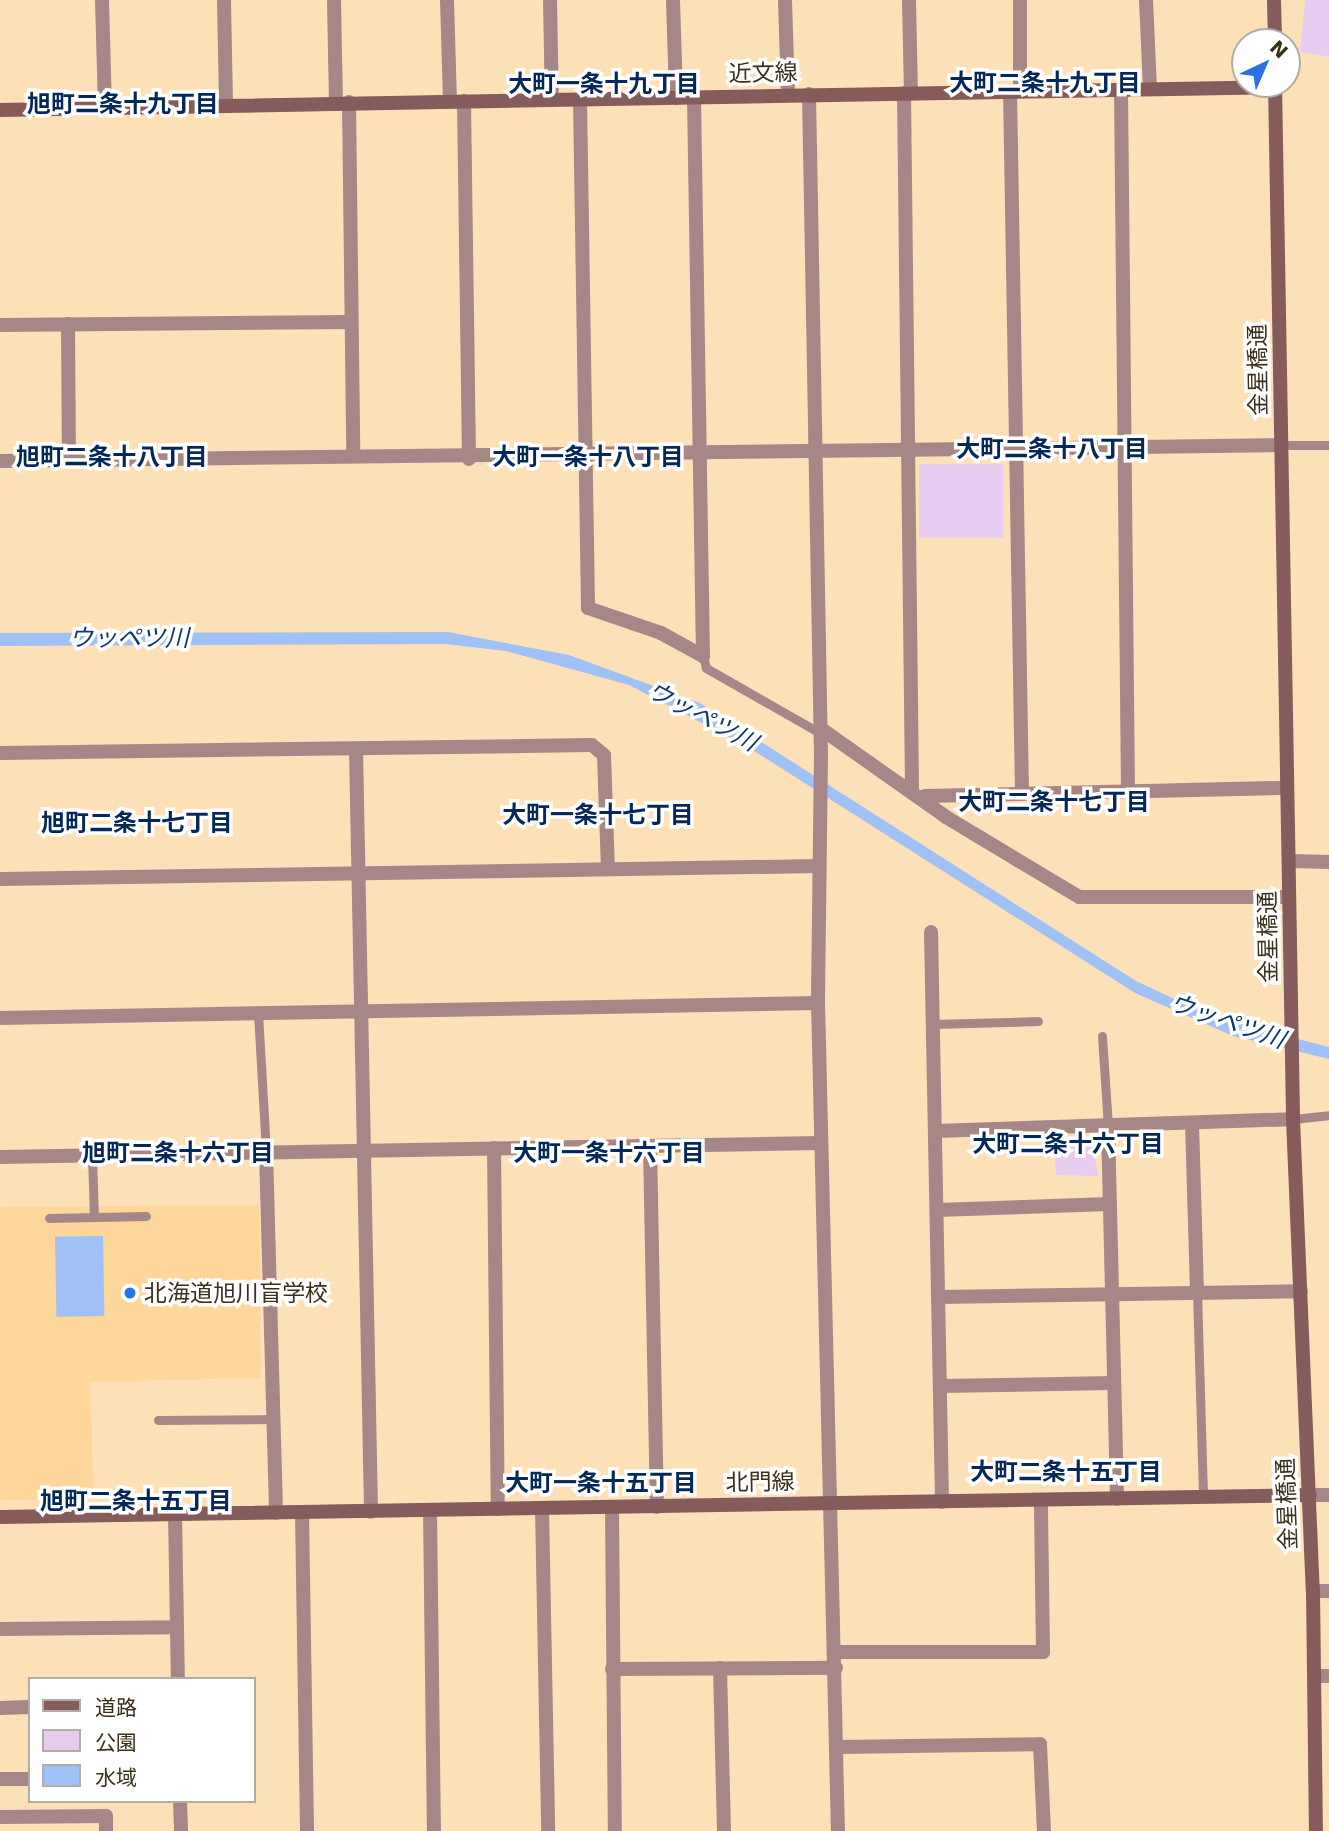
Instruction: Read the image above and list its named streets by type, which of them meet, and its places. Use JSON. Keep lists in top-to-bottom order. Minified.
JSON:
{"streets":{"street":["近文線","金星橋通","北門線"]},"crossings":[["金星橋通","北門線"]],"districts":["大町二条十九丁目","大町一条十九丁目","旭町二条十九丁目","大町二条十八丁目","旭町二条十八丁目","大町一条十八丁目","大町二条十七丁目","大町一条十七丁目","旭町二条十七丁目","大町二条十六丁目","旭町二条十六丁目","大町一条十六丁目","大町二条十五丁目","大町一条十五丁目","旭町二条十五丁目"],"water":["ウッペツ川"],"places":["北海道旭川盲学校"],"legend":["道路","公園","水域"],"north":"top right"}
